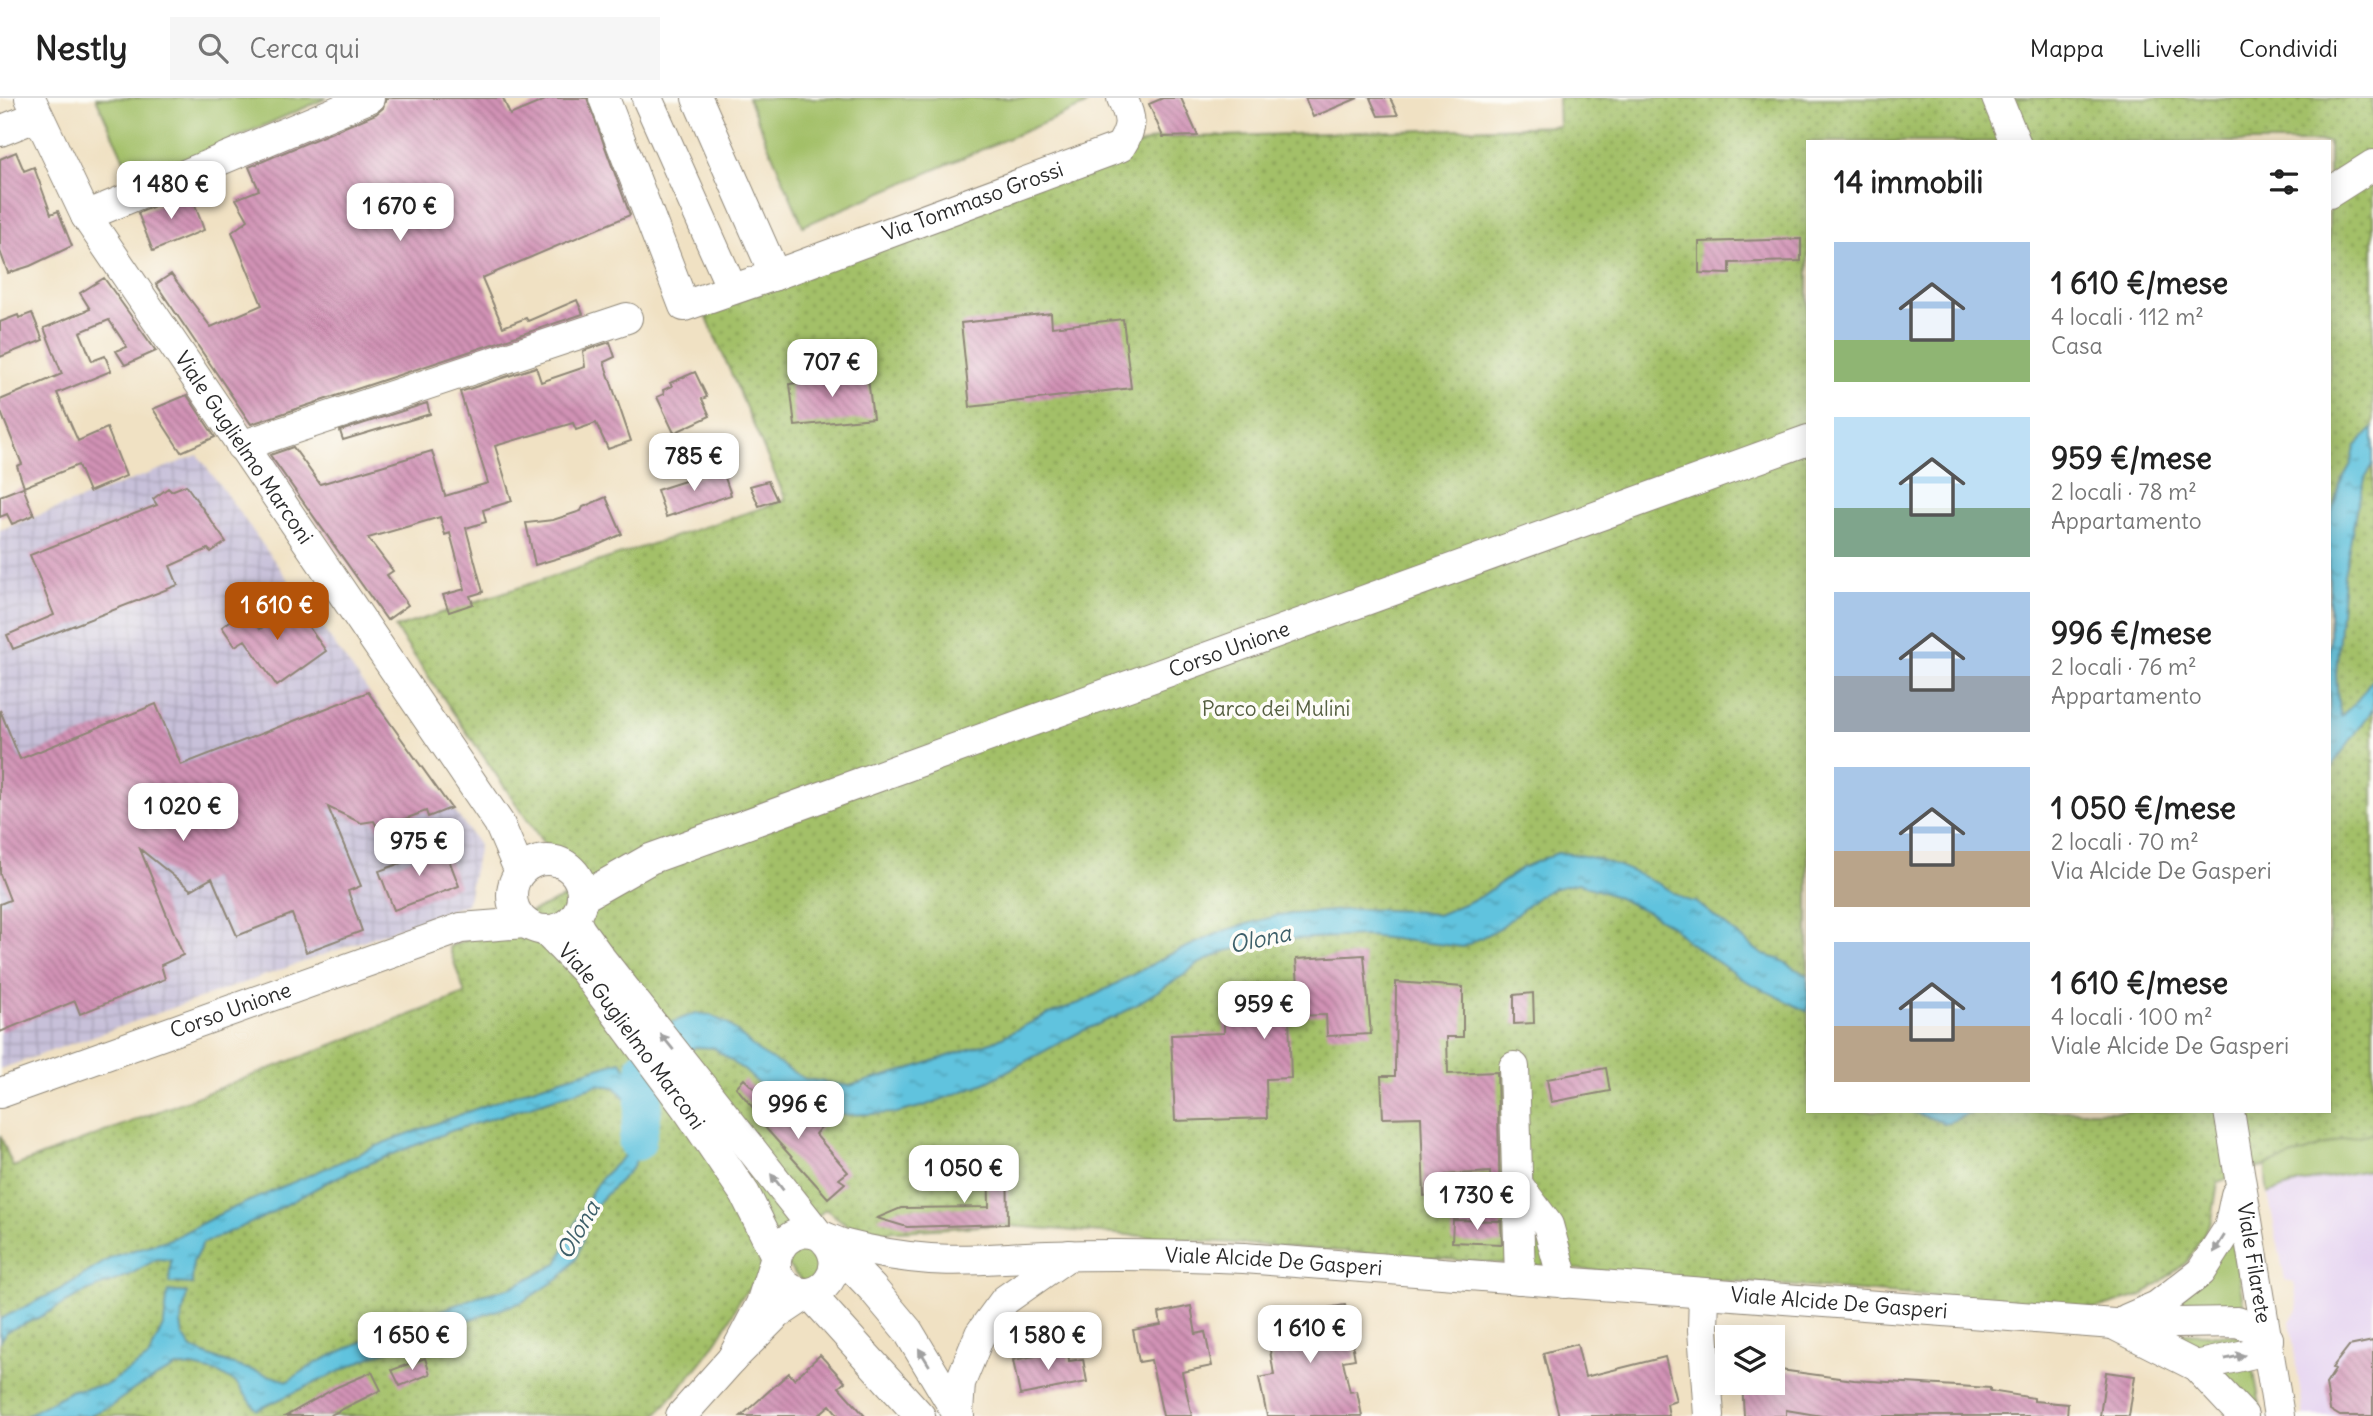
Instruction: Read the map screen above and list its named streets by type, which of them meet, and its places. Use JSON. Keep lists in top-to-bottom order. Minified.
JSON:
{"streets":{"street":["Via Tommaso Grossi","Viale Guglielmo Marconi","Corso Unione","Viale Alcide De Gasperi","Viale Filarete"]},"crossings":[["Viale Guglielmo Marconi","Corso Unione"],["Viale Alcide De Gasperi","Viale Filarete"]],"water":["Olona"],"parks":["Parco dei Mulini"],"page":{"header":"Nestly","search":"Cerca qui","nav":["Mappa","Livelli","Condividi"],"heading":"14 immobili","price":["1 480 €","1 670 €","707 €","785 €","1 610 €","1 020 €","975 €","959 €","996 €","1 050 €","1 730 €","1 610 €","1 650 €","1 580 €"],"list":[{"name":"1 610 €/mese","note":"4 locali · 112 m² · Casa"},{"name":"959 €/mese","note":"2 locali · 78 m² · Appartamento"},{"name":"996 €/mese","note":"2 locali · 76 m² · Appartamento"},{"name":"1 050 €/mese","note":"2 locali · 70 m² · Via Alcide De Gasperi"},{"name":"1 610 €/mese","note":"4 locali · 100 m² · Viale Alcide De Gasperi"}]}}
